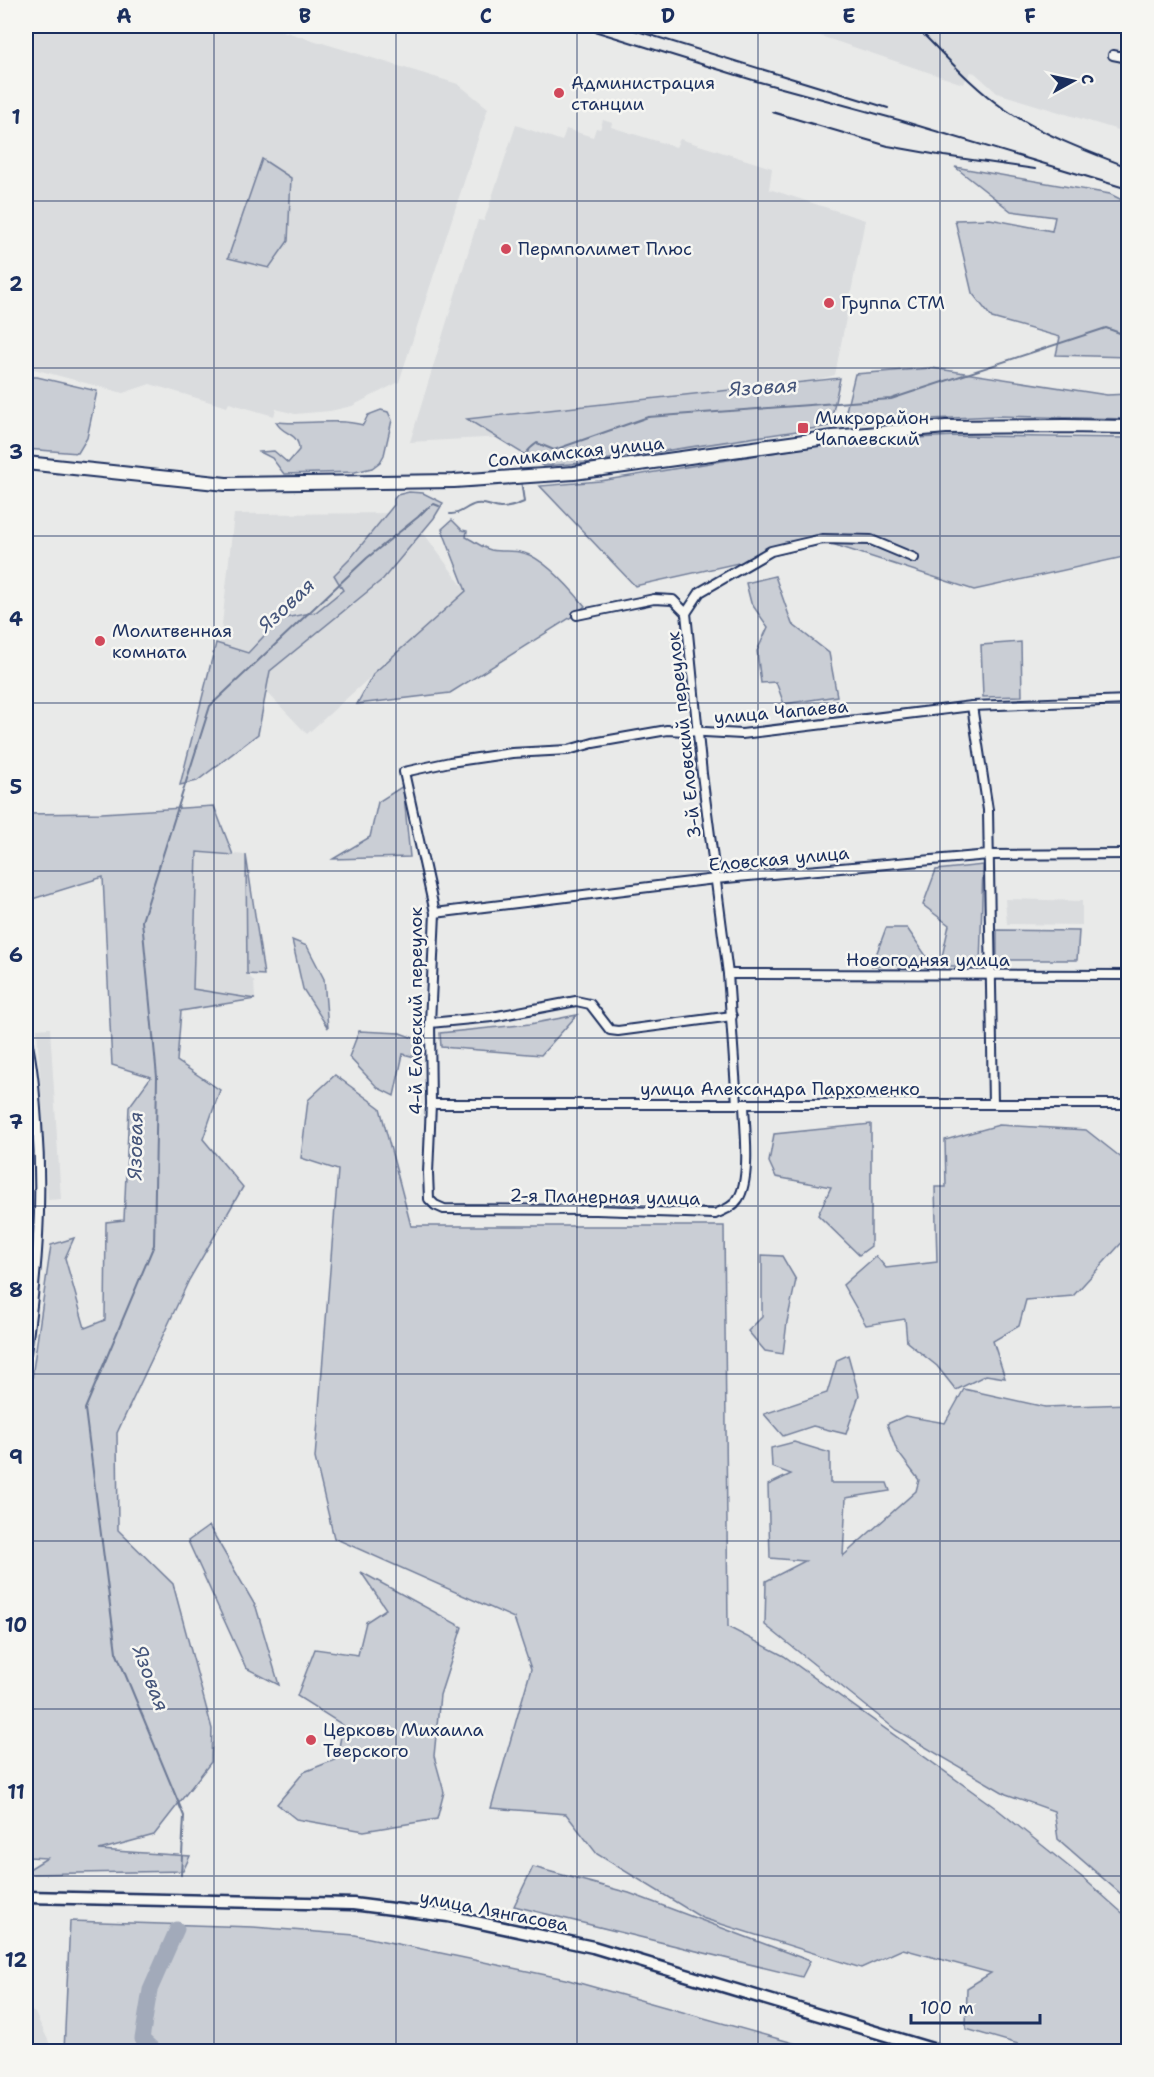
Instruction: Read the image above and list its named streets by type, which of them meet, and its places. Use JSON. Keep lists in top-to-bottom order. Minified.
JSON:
{"streets":{"main road":["Соликамская улица","улица Лянгасова"],"street":["улица Чапаева","3-й Еловский переулок","Еловская улица","Новогодняя улица","4-й Еловский переулок","улица Александра Пархоменко","2-я Планерная улица"]},"crossings":[["улица Чапаева","3-й Еловский переулок"],["улица Чапаева","4-й Еловский переулок"],["3-й Еловский переулок","Еловская улица"],["3-й Еловский переулок","Новогодняя улица"],["3-й Еловский переулок","улица Александра Пархоменко"],["3-й Еловский переулок","2-я Планерная улица"],["Еловская улица","4-й Еловский переулок"],["4-й Еловский переулок","улица Александра Пархоменко"],["4-й Еловский переулок","2-я Планерная улица"],["улица Александра Пархоменко","2-я Планерная улица"]],"water":["Язовая"],"places":{"other":["Администрация станции","Пермполимет Плюс","Группа СТМ","Молитвенная комната","Церковь Михаила Тверского"],"transit":["Микрорайон Чапаевский"]},"scale_bar":"100 m","north":"right","grid":{"columns":["A","B","C","D","E","F"],"rows":["1","2","3","4","5","6","7","8","9","10","11","12"]}}
